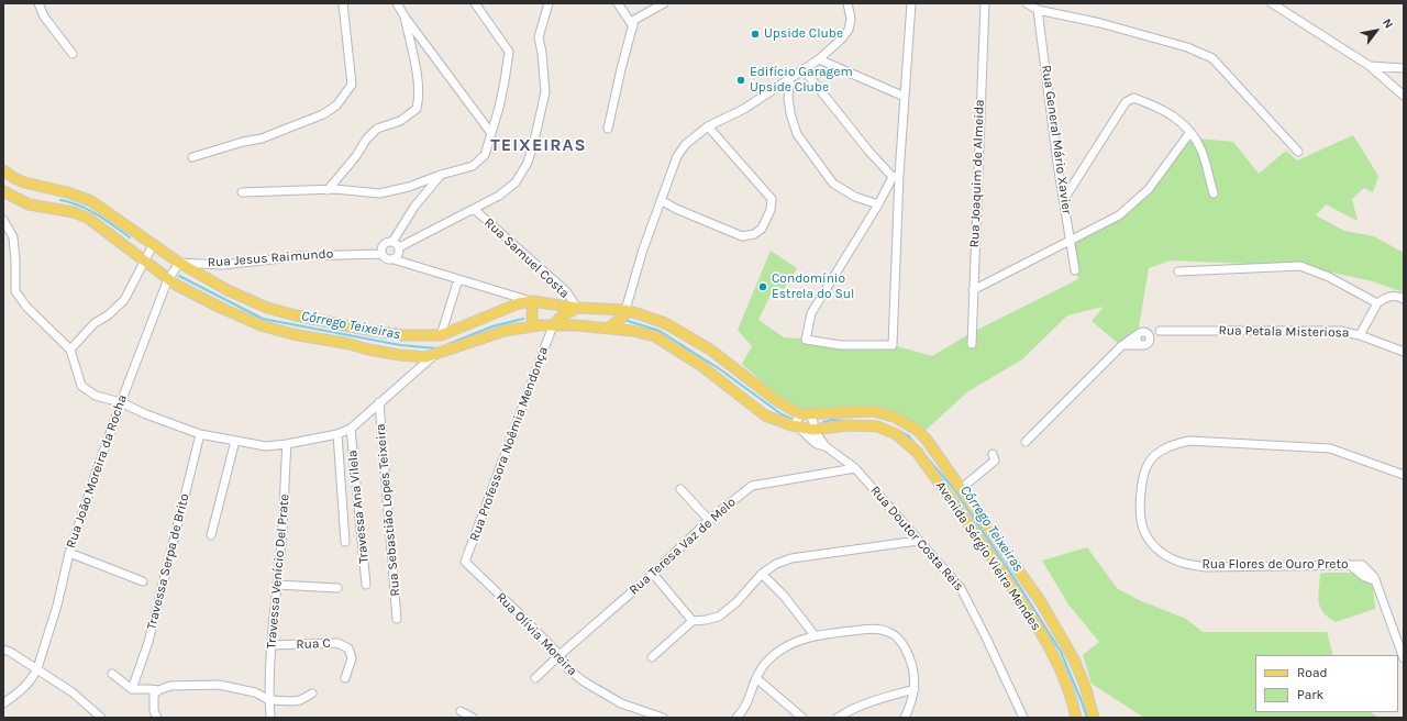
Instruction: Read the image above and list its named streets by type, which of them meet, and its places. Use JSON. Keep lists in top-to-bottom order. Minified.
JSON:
{"streets":{"main road":["Avenida Sérgio Vieira Mendes"],"street":["Rua General Mário Xavier","Rua Joaquim de Almeida","Rua Jesus Raimundo","Rua Samuel Costa","Rua Petala Misteriosa","Rua Professora Noêmia Mendonça","Rua João Moreira da Rocha","Travessa Ana Vilela","Rua Sebastião Lopes Teixeira","Rua Doutor Costa Reis","Rua Teresa Vaz de Melo","Travessa Serpa de Brito","Rua Flores de Ouro Preto","Travessa Venício Del Prate","Rua Olívia Moreira","Rua C"]},"crossings":[["Rua Professora Noêmia Mendonça","Avenida Sérgio Vieira Mendes"],["Rua Professora Noêmia Mendonça","Rua Olívia Moreira"],["Rua João Moreira da Rocha","Avenida Sérgio Vieira Mendes"],["Rua Doutor Costa Reis","Rua Teresa Vaz de Melo"],["Rua Doutor Costa Reis","Avenida Sérgio Vieira Mendes"],["Rua Teresa Vaz de Melo","Rua Olívia Moreira"],["Travessa Venício Del Prate","Rua C"]],"districts":["TEIXEIRAS"],"water":["Córrego Teixeiras"],"places":["Upside Clube","Edifício Garagem Upside Clube","Condomínio Estrela do Sul"],"legend":["Road","Park"],"north":"top right"}
